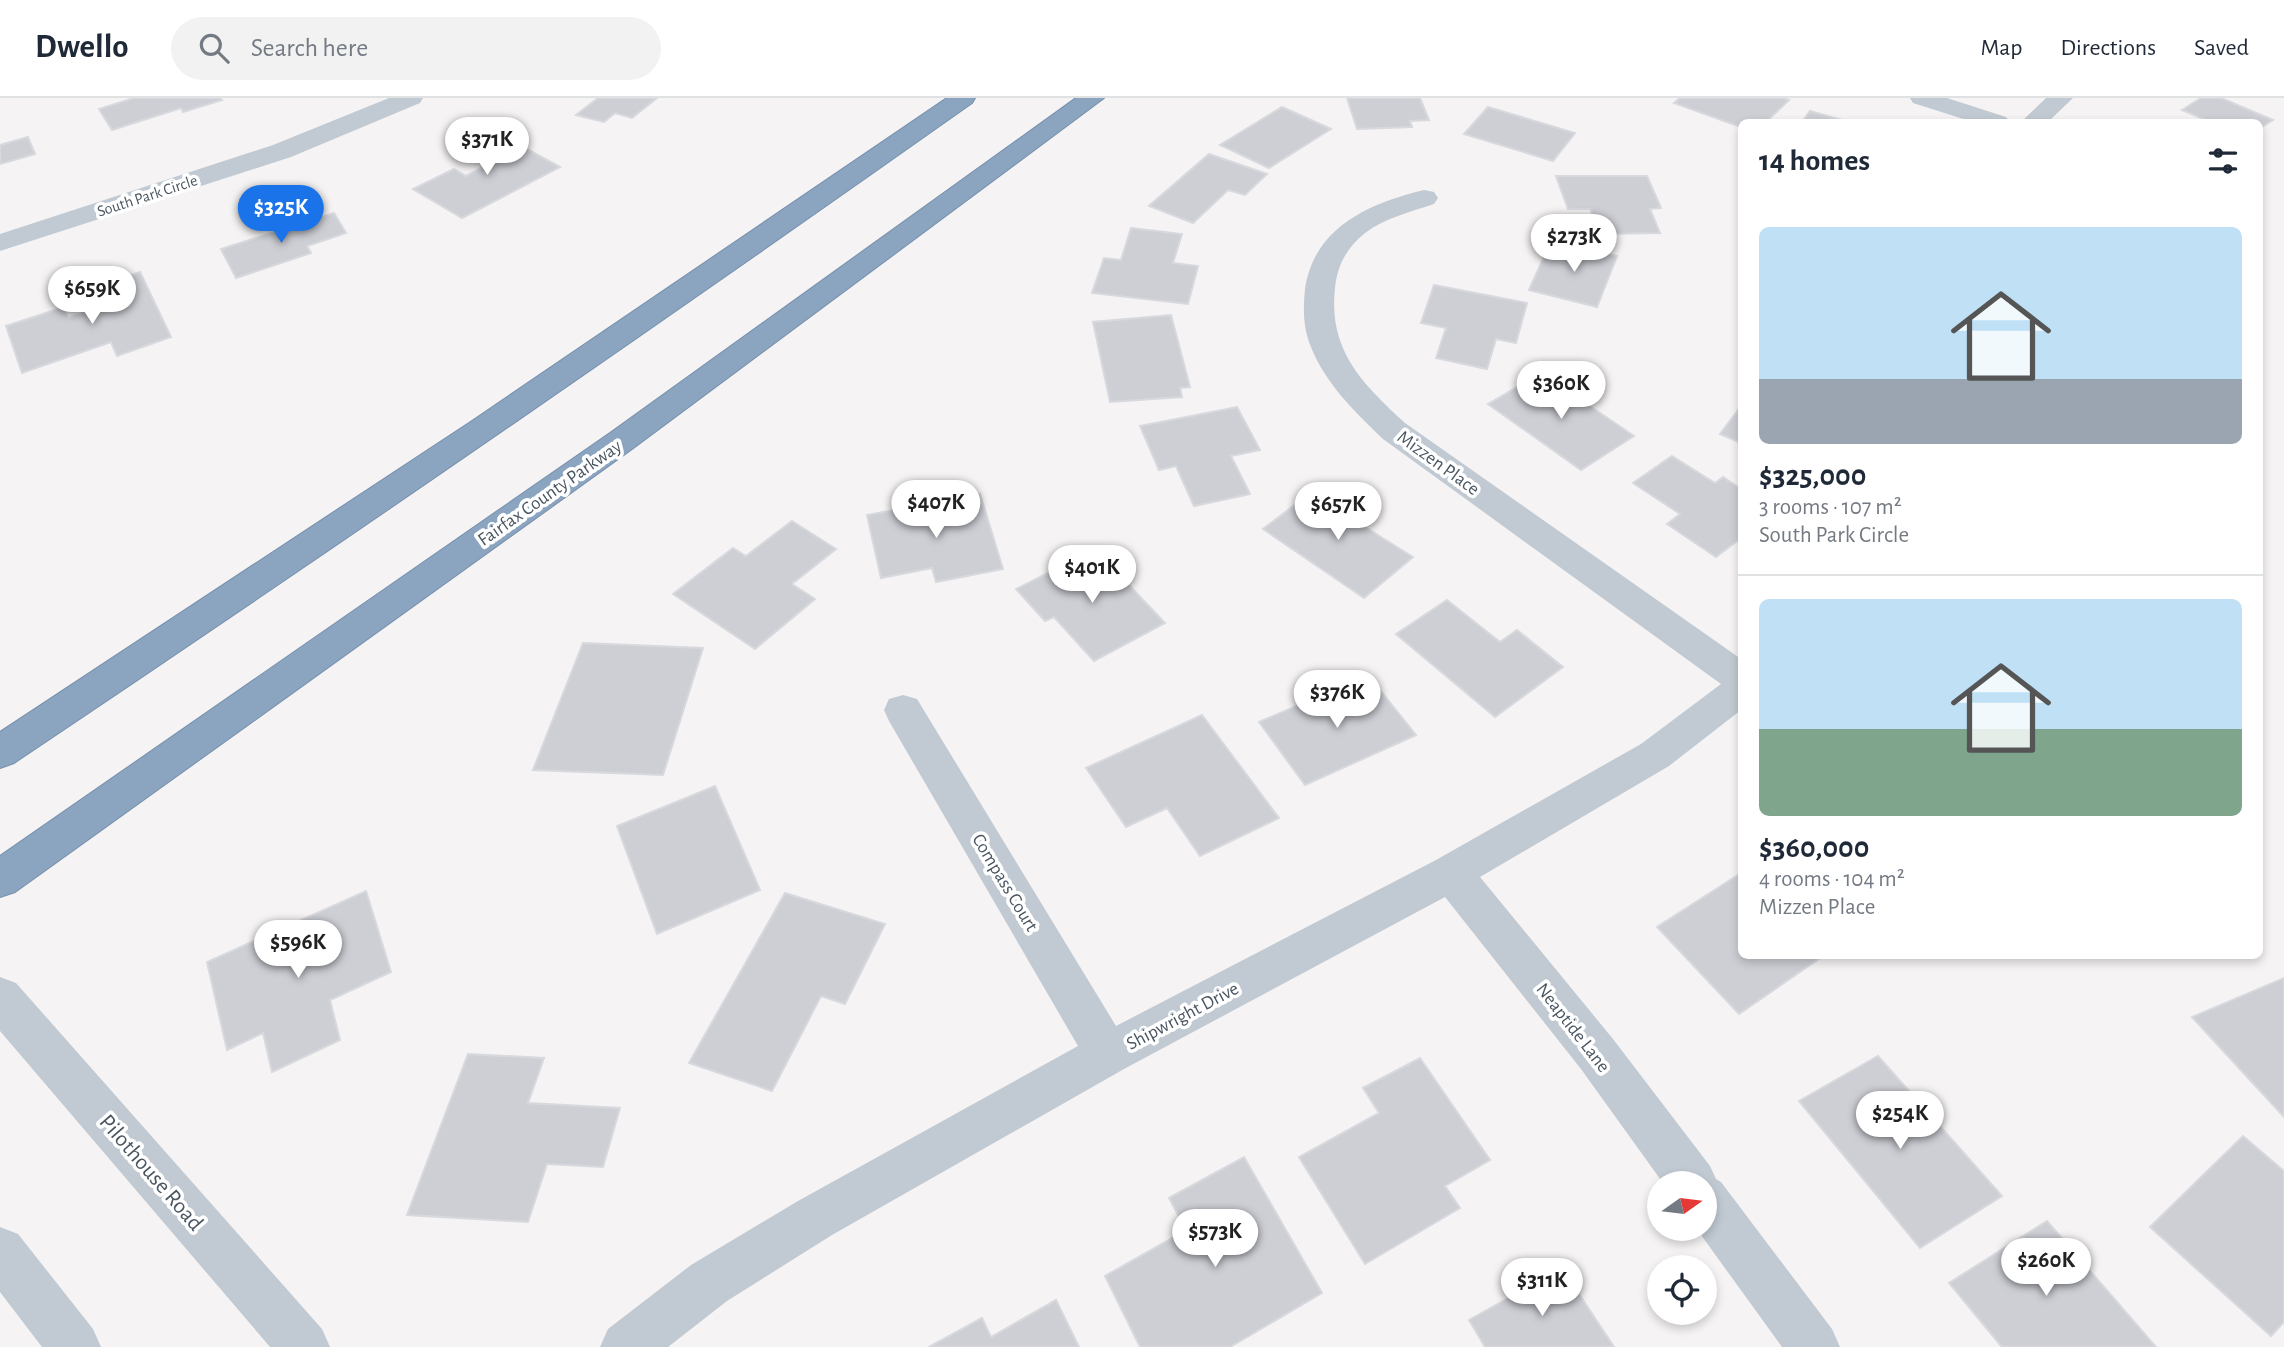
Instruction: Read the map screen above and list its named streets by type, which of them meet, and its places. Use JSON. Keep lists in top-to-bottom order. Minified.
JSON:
{"streets":{"highway":["Fairfax County Parkway"],"street":["South Park Circle","Mizzen Place","Compass Court","Shipwright Drive","Neaptide Lane","Pilothouse Road"]},"crossings":[["Compass Court","Shipwright Drive"],["Shipwright Drive","Neaptide Lane"]],"north":"right","page":{"header":"Dwello","search":"Search here","nav":["Map","Directions","Saved"],"price":["$371K","$325K","$273K","$659K","$360K","$407K","$657K","$401K","$376K","$596K","$254K","$573K","$260K","$311K"],"heading":"14 homes","list":[{"name":"$325,000","note":"3 rooms · 107 m² · South Park Circle"},{"name":"$360,000","note":"4 rooms · 104 m² · Mizzen Place"}]}}
